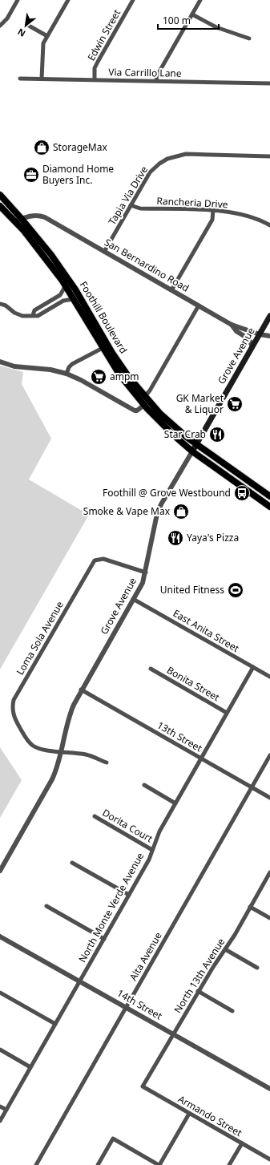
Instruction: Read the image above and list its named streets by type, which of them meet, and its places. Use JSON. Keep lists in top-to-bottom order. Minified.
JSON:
{"streets":{"main road":["Foothill Boulevard","Grove Avenue"],"street":["Edwin Street","Via Carrillo Lane","Tapia Via Drive","Rancheria Drive","San Bernardino Road","East Anita Street","Loma Sola Avenue","Bonita Street","13th Street","Dorita Court","North Monte Verde Avenue","Alta Avenue","North 13th Avenue","14th Street","Armando Street"]},"crossings":[["Edwin Street","Via Carrillo Lane"],["Tapia Via Drive","Rancheria Drive"],["Tapia Via Drive","San Bernardino Road"],["San Bernardino Road","Foothill Boulevard"],["San Bernardino Road","Grove Avenue"],["Foothill Boulevard","Grove Avenue"],["Grove Avenue","East Anita Street"],["Grove Avenue","Loma Sola Avenue"],["Grove Avenue","13th Street"],["East Anita Street","North Monte Verde Avenue"],["Bonita Street","North Monte Verde Avenue"],["13th Street","North Monte Verde Avenue"],["13th Street","Alta Avenue"],["Dorita Court","North Monte Verde Avenue"],["North Monte Verde Avenue","14th Street"],["Alta Avenue","14th Street"],["North 13th Avenue","14th Street"],["North 13th Avenue","Armando Street"]],"places":{"shop":["StorageMax","Smoke & Vape Max"],"office":["Diamond Home Buyers Inc."],"supermarket":["ampm","GK Market & Liquor"],"restaurant":["Star Crab","Yaya's Pizza"],"bus stop":["Foothill @ Grove Westbound"],"sports":["United Fitness"]},"scale_bar":"100 m","north":"bottom left"}
